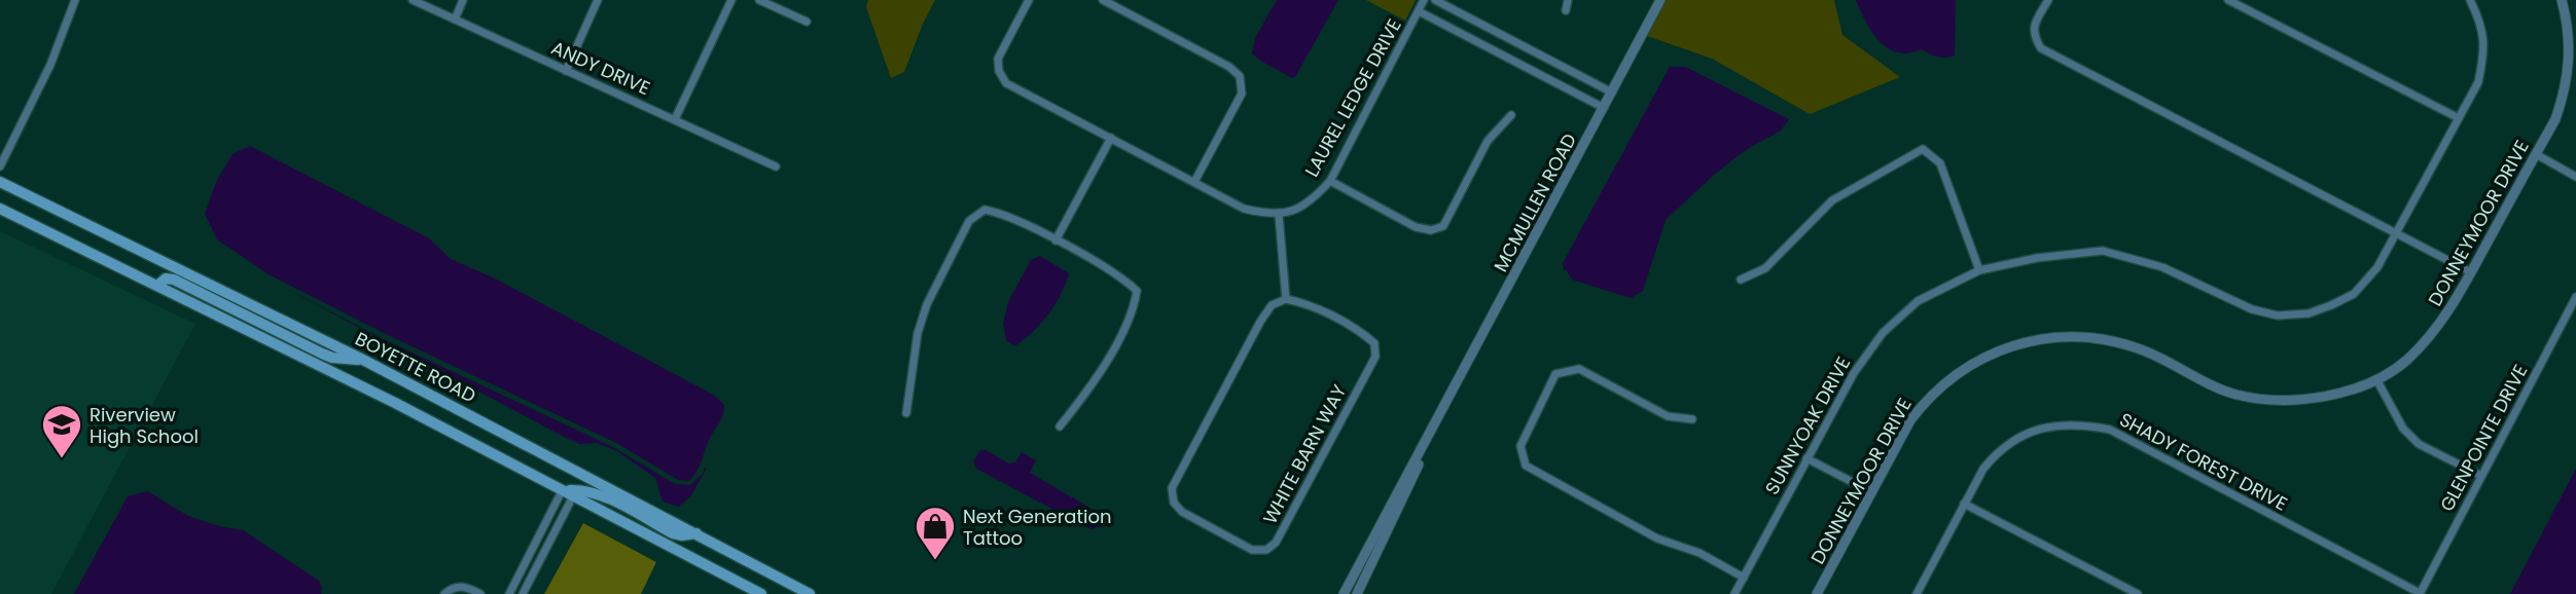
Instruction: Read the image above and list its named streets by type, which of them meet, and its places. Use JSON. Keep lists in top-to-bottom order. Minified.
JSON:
{"streets":{"main road":["BOYETTE ROAD"],"street":["ANDY DRIVE","LAUREL LEDGE DRIVE","MCMULLEN ROAD","DONNEYMOOR DRIVE","SUNNYOAK DRIVE","GLENPOINTE DRIVE","WHITE BARN WAY","SHADY FOREST DRIVE"]},"crossings":[["LAUREL LEDGE DRIVE","MCMULLEN ROAD"],["GLENPOINTE DRIVE","SHADY FOREST DRIVE"]],"places":{"school or university":["Riverview High School"],"shop":["Next Generation Tattoo"]}}
